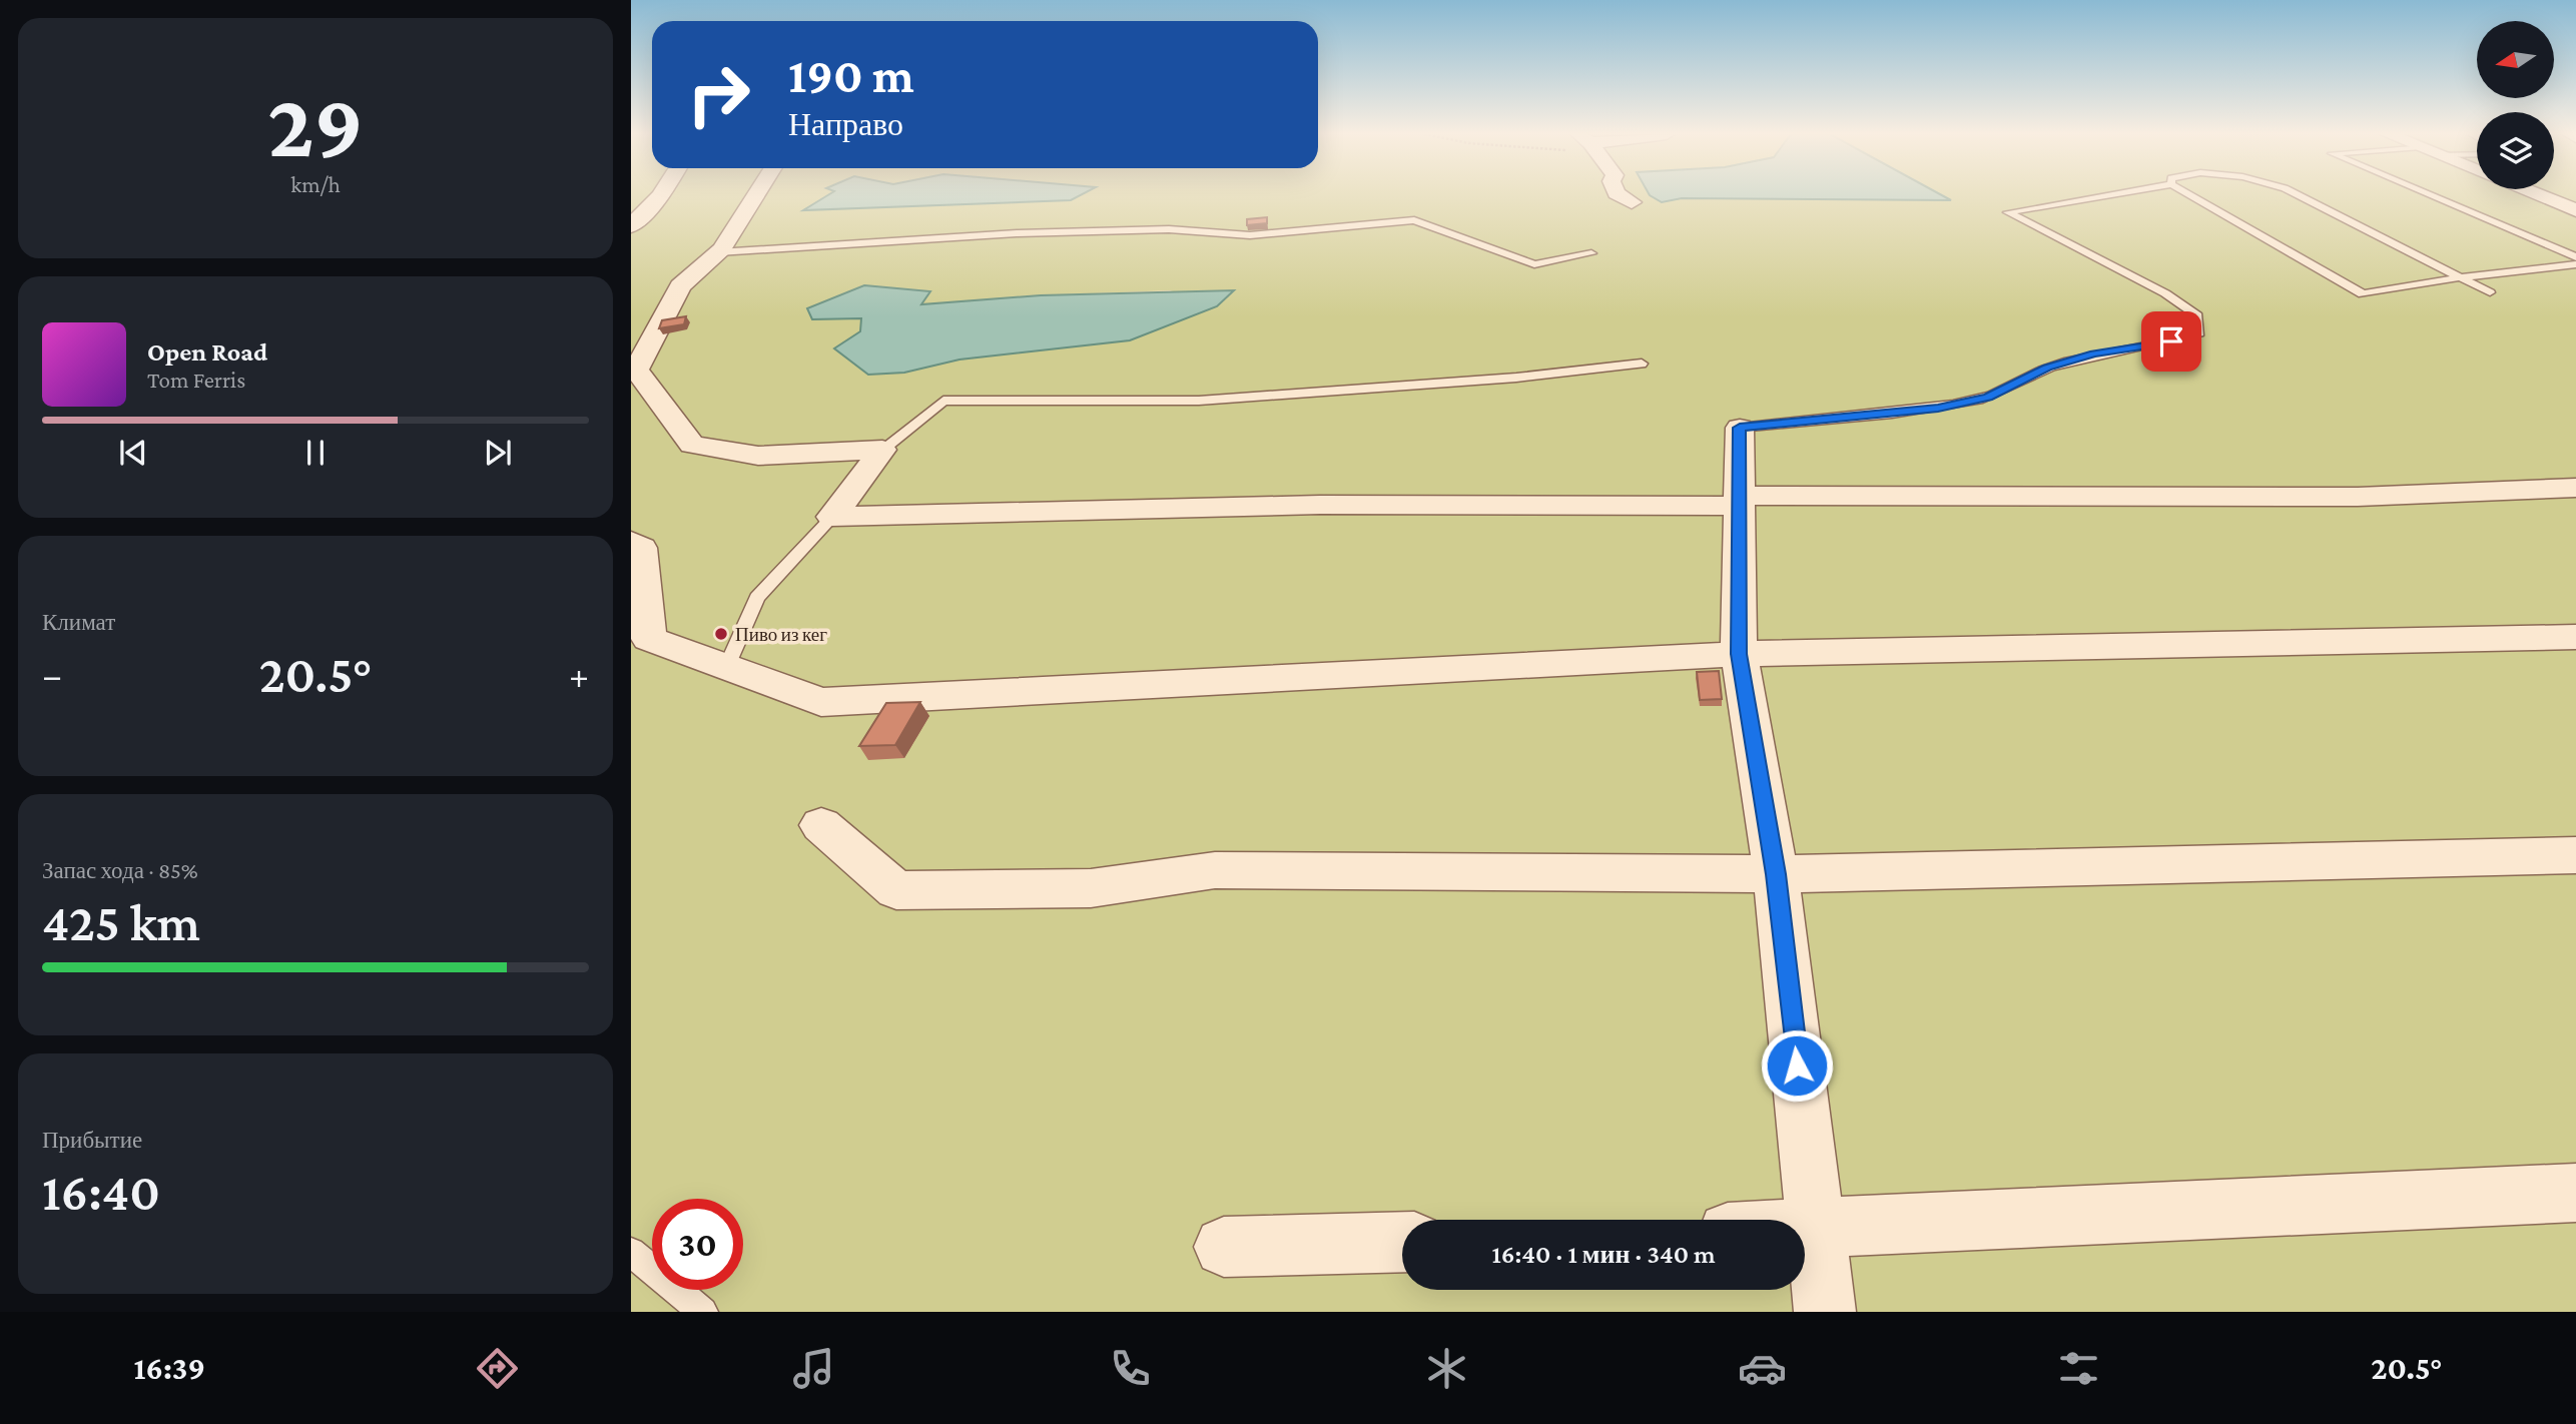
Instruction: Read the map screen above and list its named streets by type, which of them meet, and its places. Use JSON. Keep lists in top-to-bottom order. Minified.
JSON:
{"places":["Пиво из кег"],"north":"left","page":{"tile":[["29","km/h"],"Климат",["Запас хода · 85%","425 km"],["Прибытие","16:40"]],"turn":["190 m","Направо"],"song":["Open Road","Tom Ferris"],"heat":["−","20.5°","+"],"limit":"30","trip":"16:40 · 1 мин · 340 m","tabs":["16:39","20.5°"]}}
